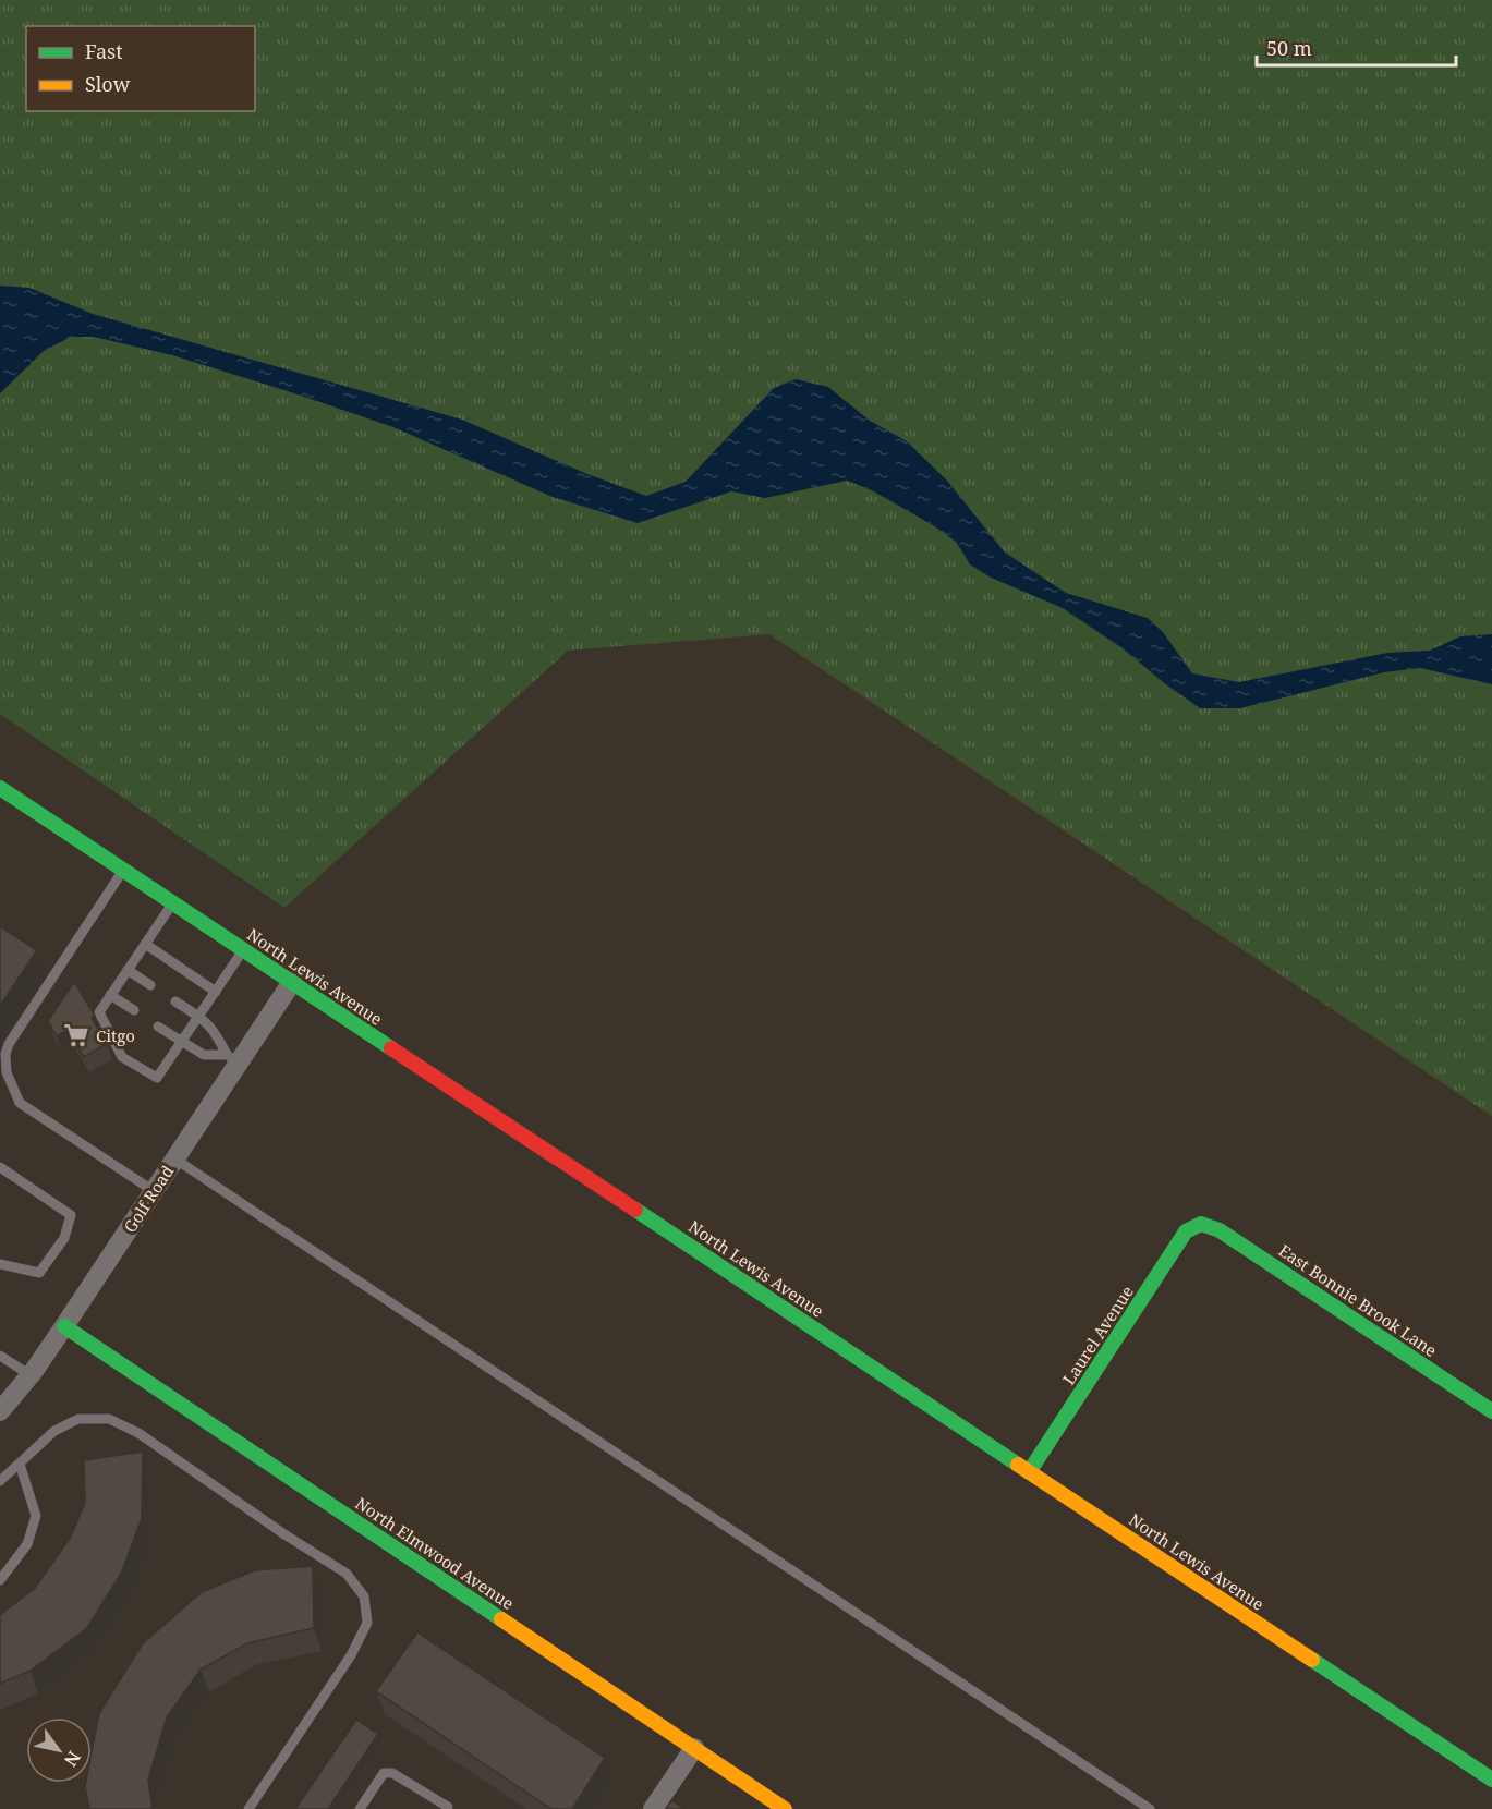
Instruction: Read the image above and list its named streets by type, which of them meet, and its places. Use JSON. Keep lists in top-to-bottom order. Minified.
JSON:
{"streets":{"main road":["North Lewis Avenue","East Bonnie Brook Lane","Laurel Avenue","North Elmwood Avenue"],"street":["Golf Road"]},"crossings":[["North Lewis Avenue","Golf Road"],["North Lewis Avenue","Laurel Avenue"],["Golf Road","North Elmwood Avenue"],["East Bonnie Brook Lane","Laurel Avenue"]],"places":{"supermarket":["Citgo"]},"legend":["Fast","Slow"],"scale_bar":"50 m","north":"bottom right"}
